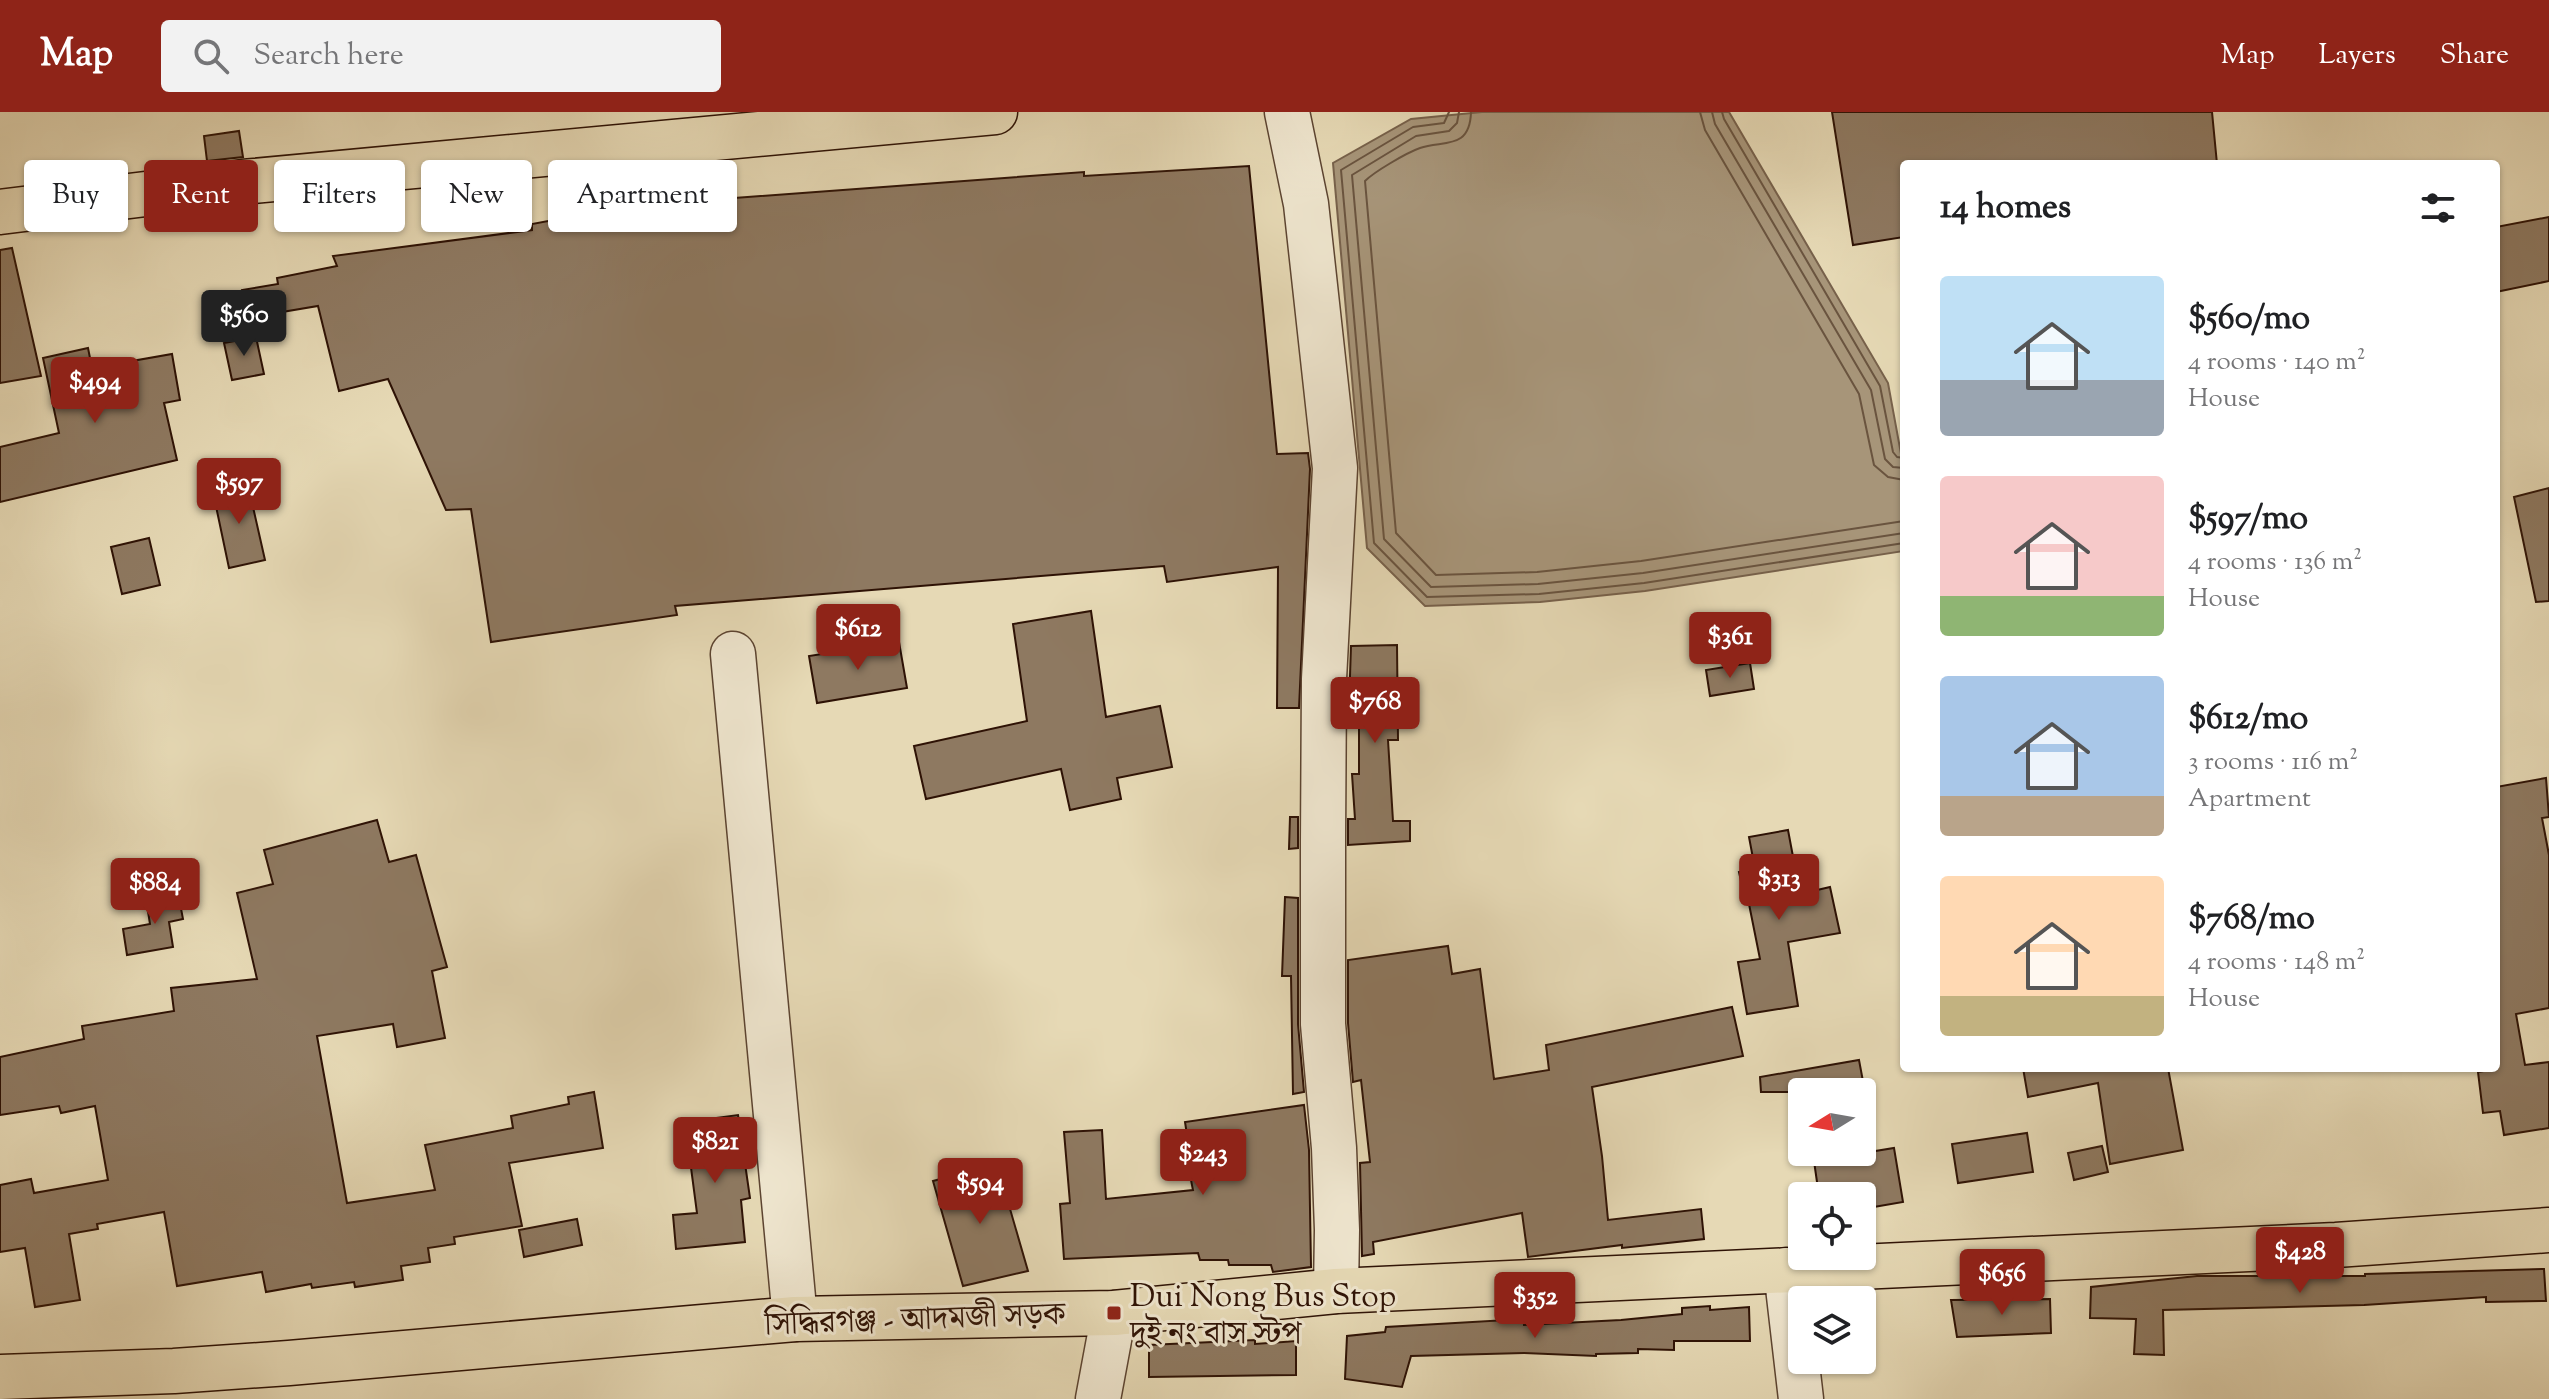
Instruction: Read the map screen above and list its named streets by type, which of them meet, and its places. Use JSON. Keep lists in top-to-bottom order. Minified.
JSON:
{"streets":{"main road":["সিদ্ধিরগঞ্জ - আদমজী সড়ক"]},"places":{"transit":["Dui Nong Bus Stop দুই নং বাস স্টপ"]},"north":"left","page":{"header":"Map","search":"Search here","nav":["Map","Layers","Share"],"chip":["Buy","Rent","Filters","New","Apartment"],"heading":"14 homes","list":[{"name":"$560/mo","note":"4 rooms · 140 m² · House"},{"name":"$597/mo","note":"4 rooms · 136 m² · House"},{"name":"$612/mo","note":"3 rooms · 116 m² · Apartment"},{"name":"$768/mo","note":"4 rooms · 148 m² · House"}],"price":["$560","$494","$597","$612","$361","$768","$313","$884","$821","$243","$594","$428","$656","$352"]}}
